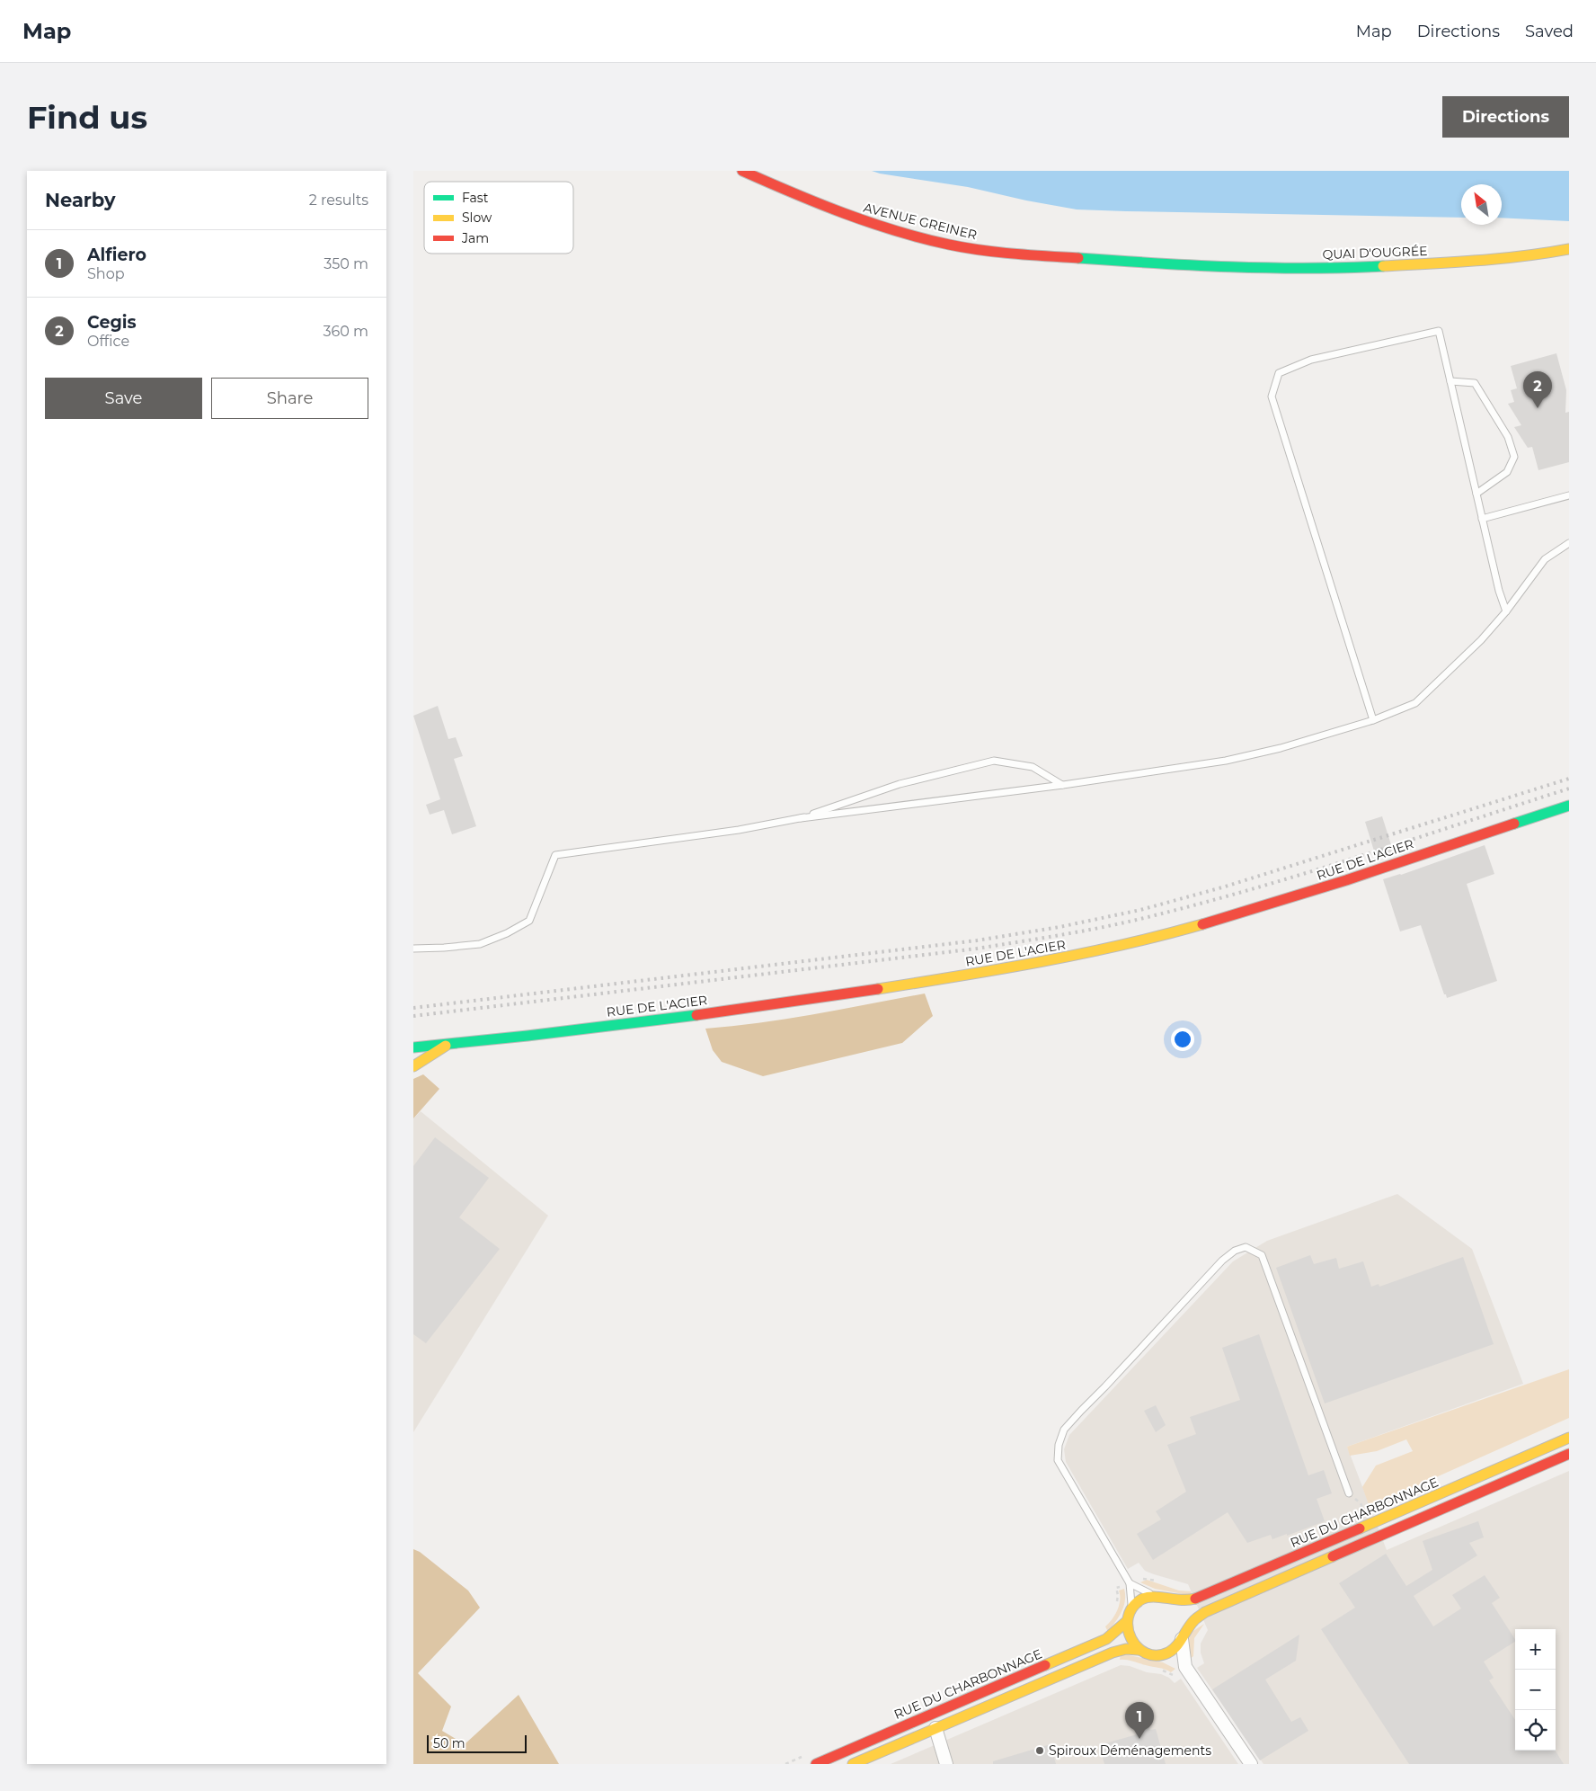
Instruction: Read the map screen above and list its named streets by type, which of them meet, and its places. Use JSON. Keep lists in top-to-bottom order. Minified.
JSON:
{"streets":{"main road":["AVENUE GREINER","QUAI D'OUGRÉE","RUE DE L'ACIER","RUE DU CHARBONNAGE"]},"crossings":[["AVENUE GREINER","QUAI D'OUGRÉE"]],"places":["Spiroux Déménagements"],"legend":["Fast","Slow","Jam"],"scale_bar":"50 m","north":"top left","page":{"header":"Map","nav":["Map","Directions","Saved"],"buttons":["Directions",["Save","Share"]],"title":"Find us","heading":["Nearby","2 results"],"list":[{"mark":"1","name":"Alfiero","note":"Shop","value":"350 m"},{"mark":"2","name":"Cegis","note":"Office","value":"360 m"}],"pins":["2","1"],"map_buttons":["+","−"],"scale":"50 m"}}
